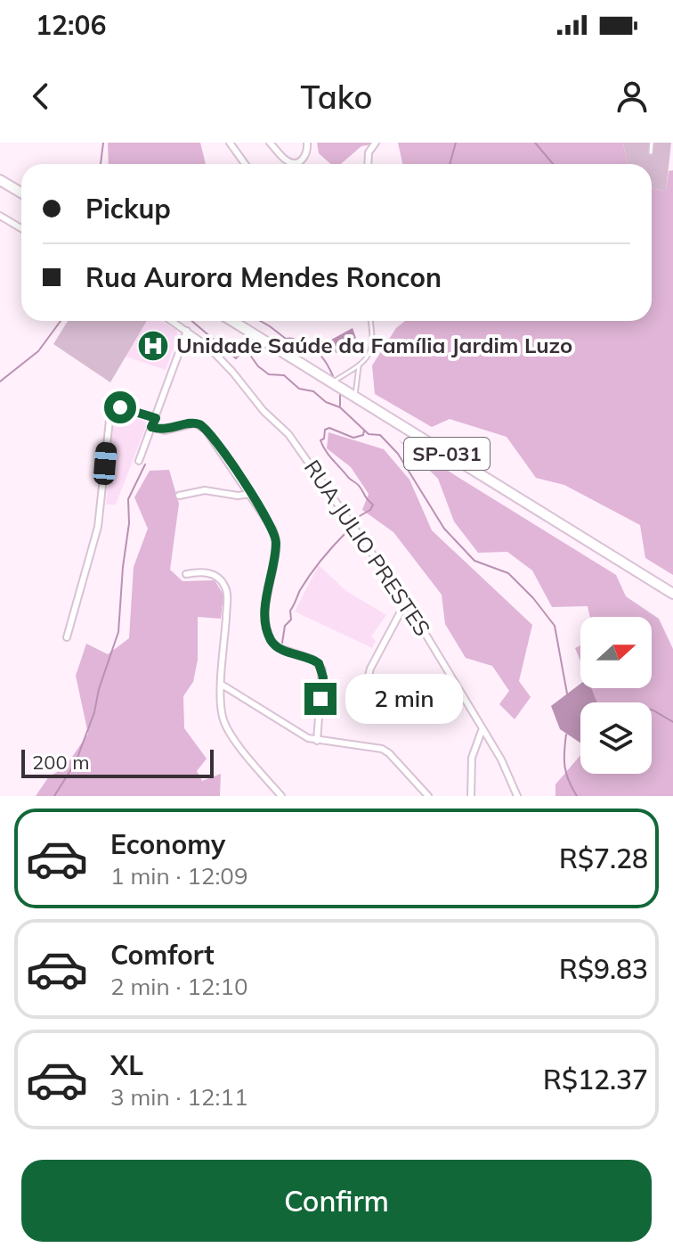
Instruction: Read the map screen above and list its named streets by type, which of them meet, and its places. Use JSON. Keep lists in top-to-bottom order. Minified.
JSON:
{"streets":{"highway":["SP-031"],"street":["RUA JULIO PRESTES"]},"places":{"hospital":["Unidade Saúde da Família Jardim Luzo"]},"scale_bar":"200 m","north":"right","page":{"status":"12:06","header":"Tako","banner":["Pickup","Rua Aurora Mendes Roncon"],"bubble":"2 min","scale":"200 m","list":[{"name":"Economy","note":"1 min · 12:09","value":"R$7.28"},{"name":"Comfort","note":"2 min · 12:10","value":"R$9.83"},{"name":"XL","note":"3 min · 12:11","value":"R$12.37"}],"buttons":"Confirm"}}
